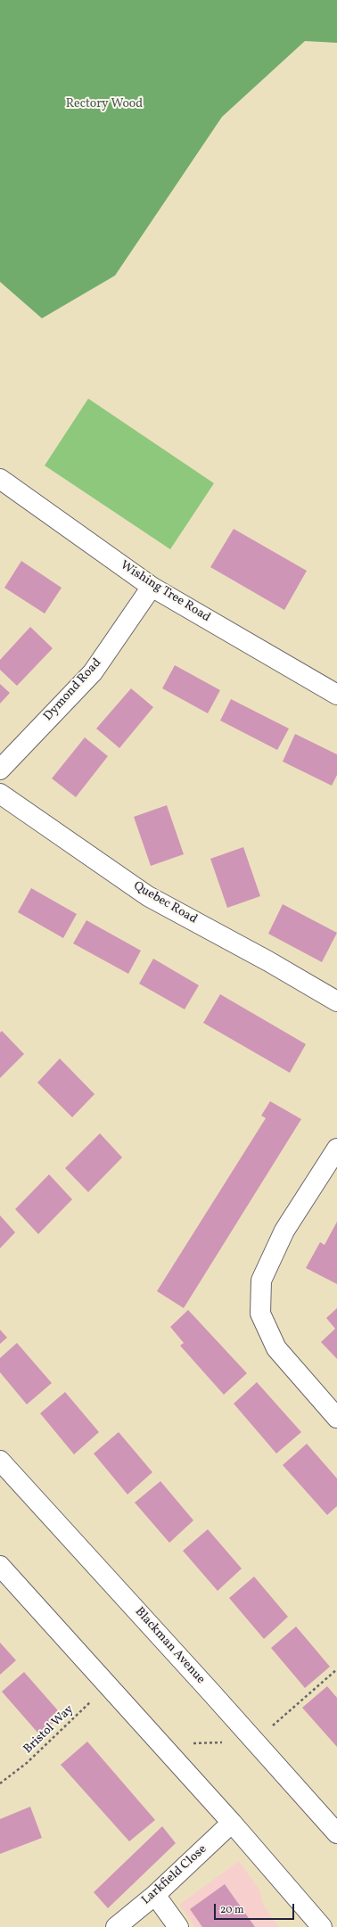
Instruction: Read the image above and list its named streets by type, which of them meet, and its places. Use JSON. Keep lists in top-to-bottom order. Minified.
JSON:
{"streets":{"street":["Wishing Tree Road","Dymond Road","Quebec Road","Blackman Avenue","Larkfield Close"],"path":["Bristol Way"]},"crossings":[["Wishing Tree Road","Dymond Road"]],"parks":["Rectory Wood"],"scale_bar":"20 m"}
